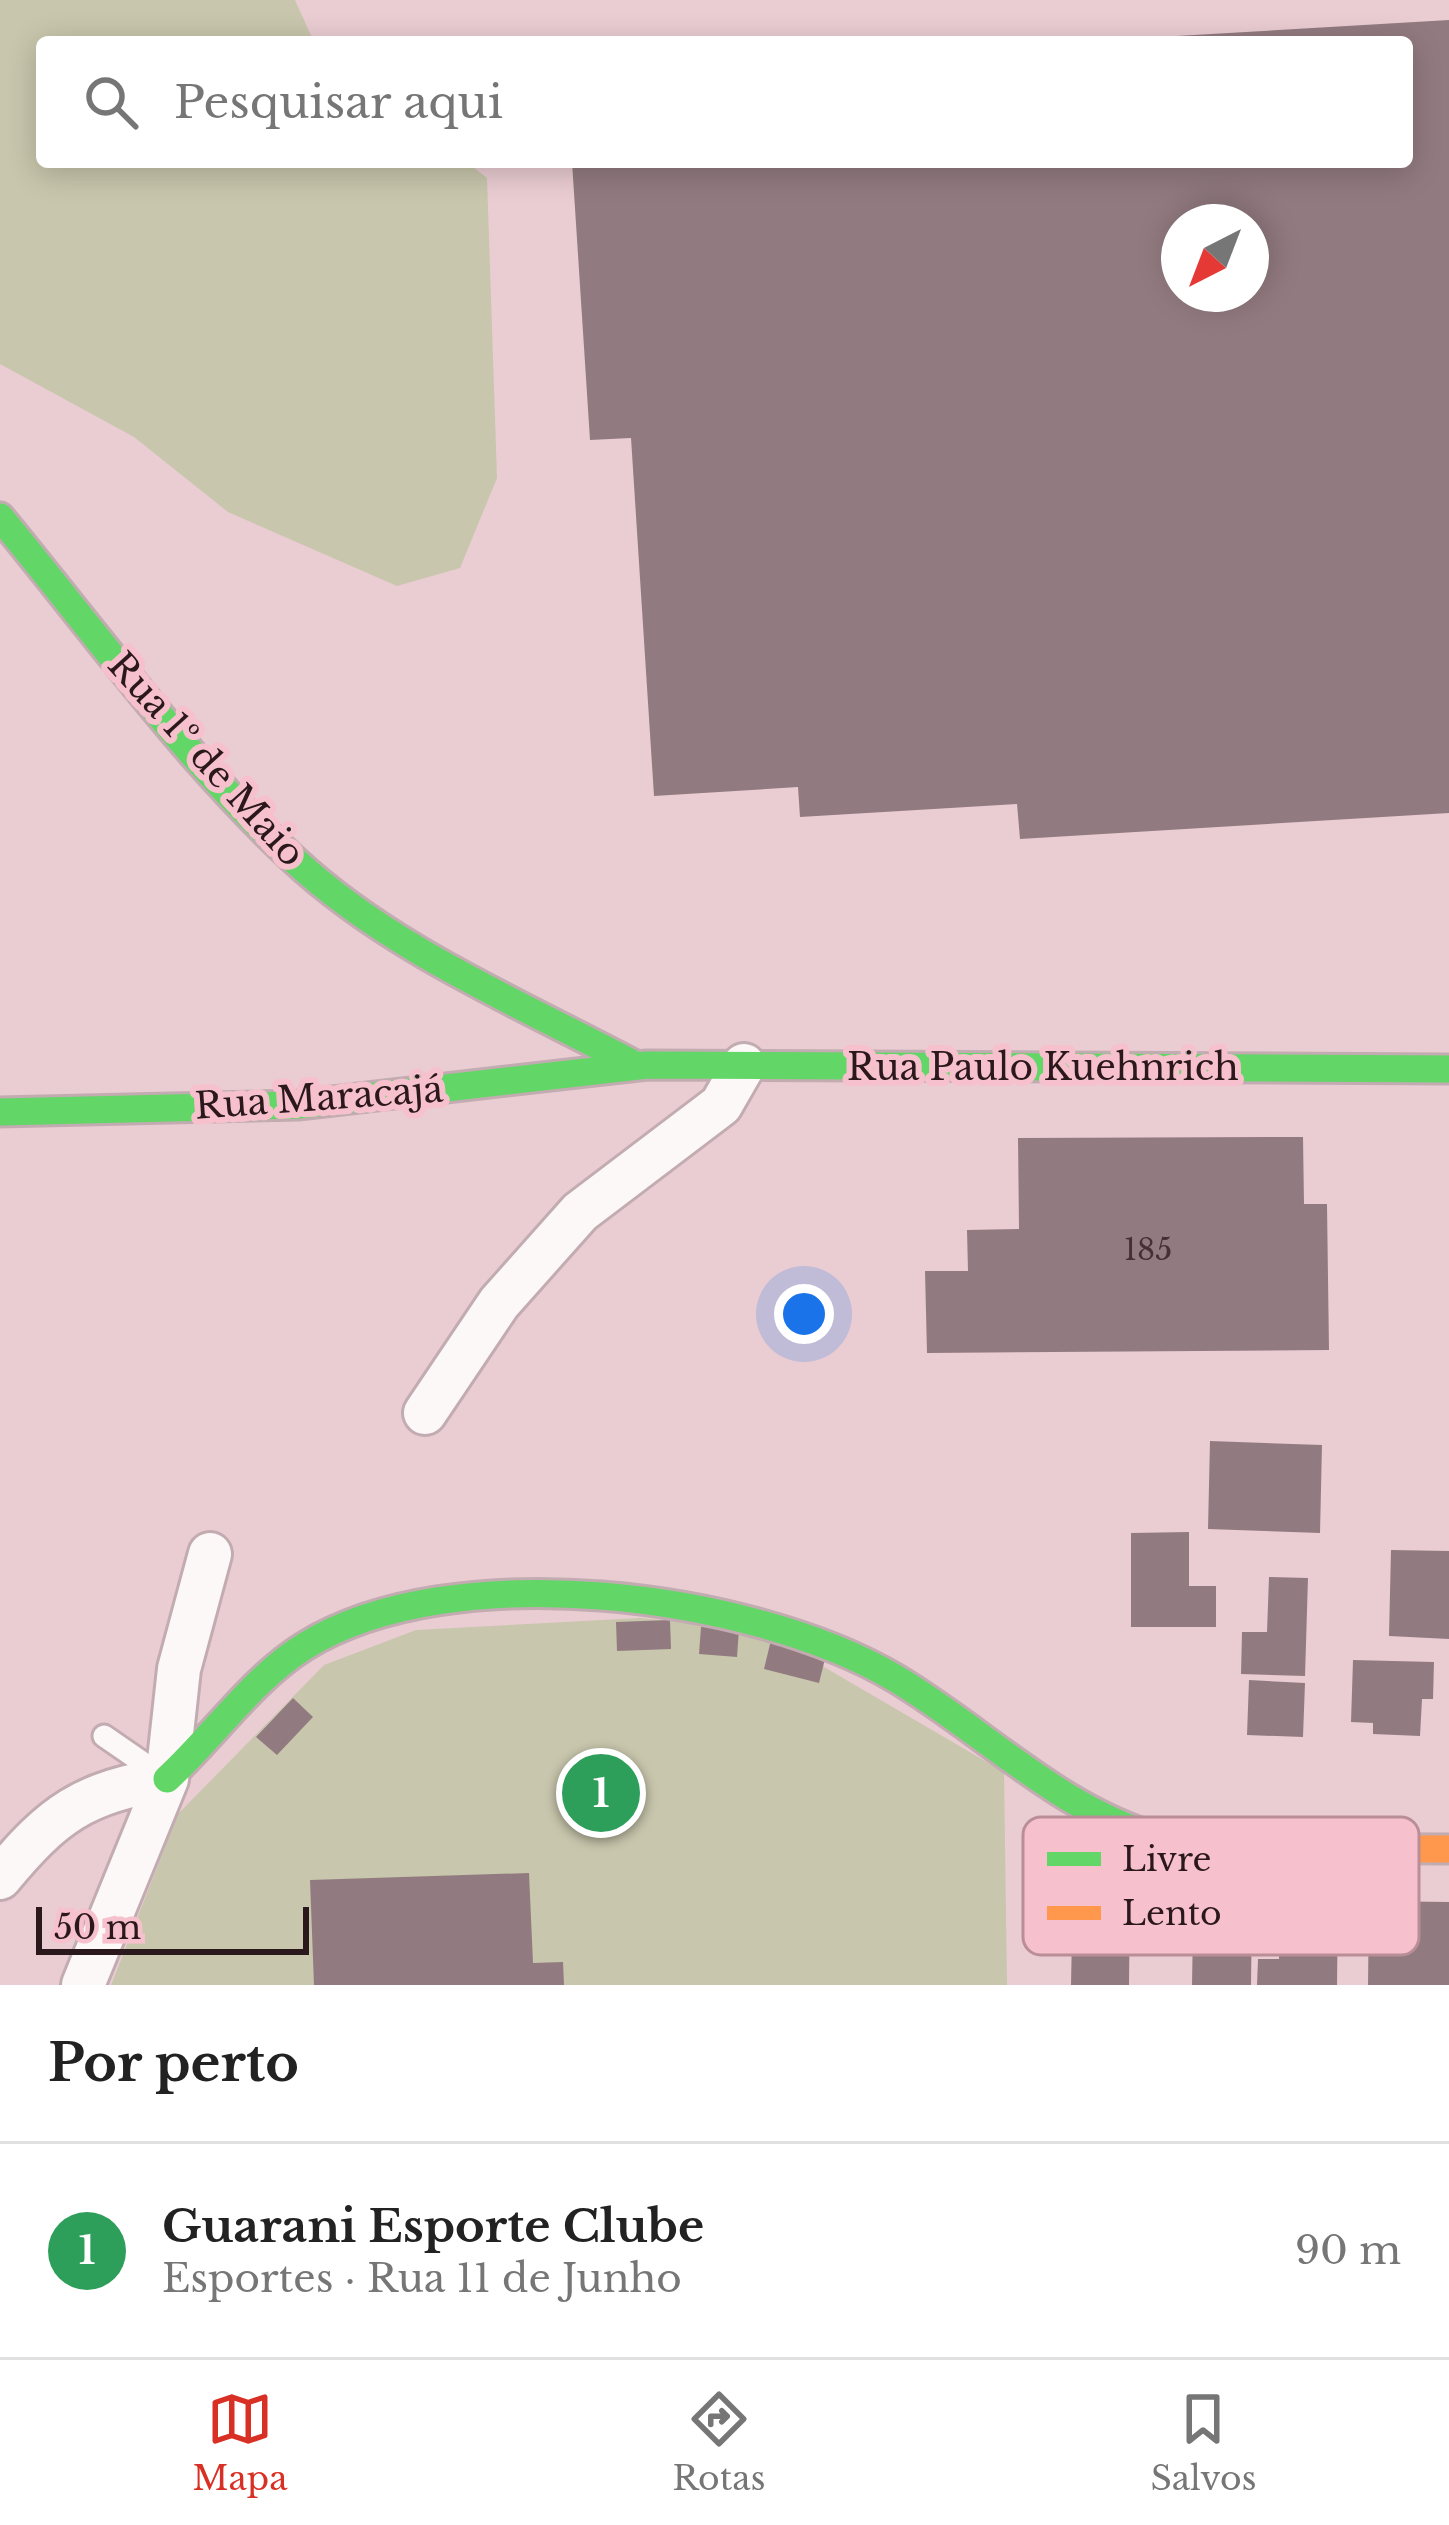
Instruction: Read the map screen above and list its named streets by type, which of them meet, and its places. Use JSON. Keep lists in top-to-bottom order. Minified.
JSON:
{"streets":{"street":["Rua 1º de Maio","Rua Paulo Kuehnrich","Rua Maracajá"]},"crossings":[["Rua 1º de Maio","Rua Paulo Kuehnrich"],["Rua 1º de Maio","Rua Maracajá"],["Rua Paulo Kuehnrich","Rua Maracajá"]],"house_numbers":["185"],"legend":["Livre","Lento"],"scale_bar":"50 m","north":"bottom left","page":{"search":"Pesquisar aqui","pins":"1","scale":"50 m","heading":"Por perto","list":[{"mark":"1","name":"Guarani Esporte Clube","note":"Esportes · Rua 11 de Junho","value":"90 m"}],"nav":["Mapa","Rotas","Salvos"]}}
